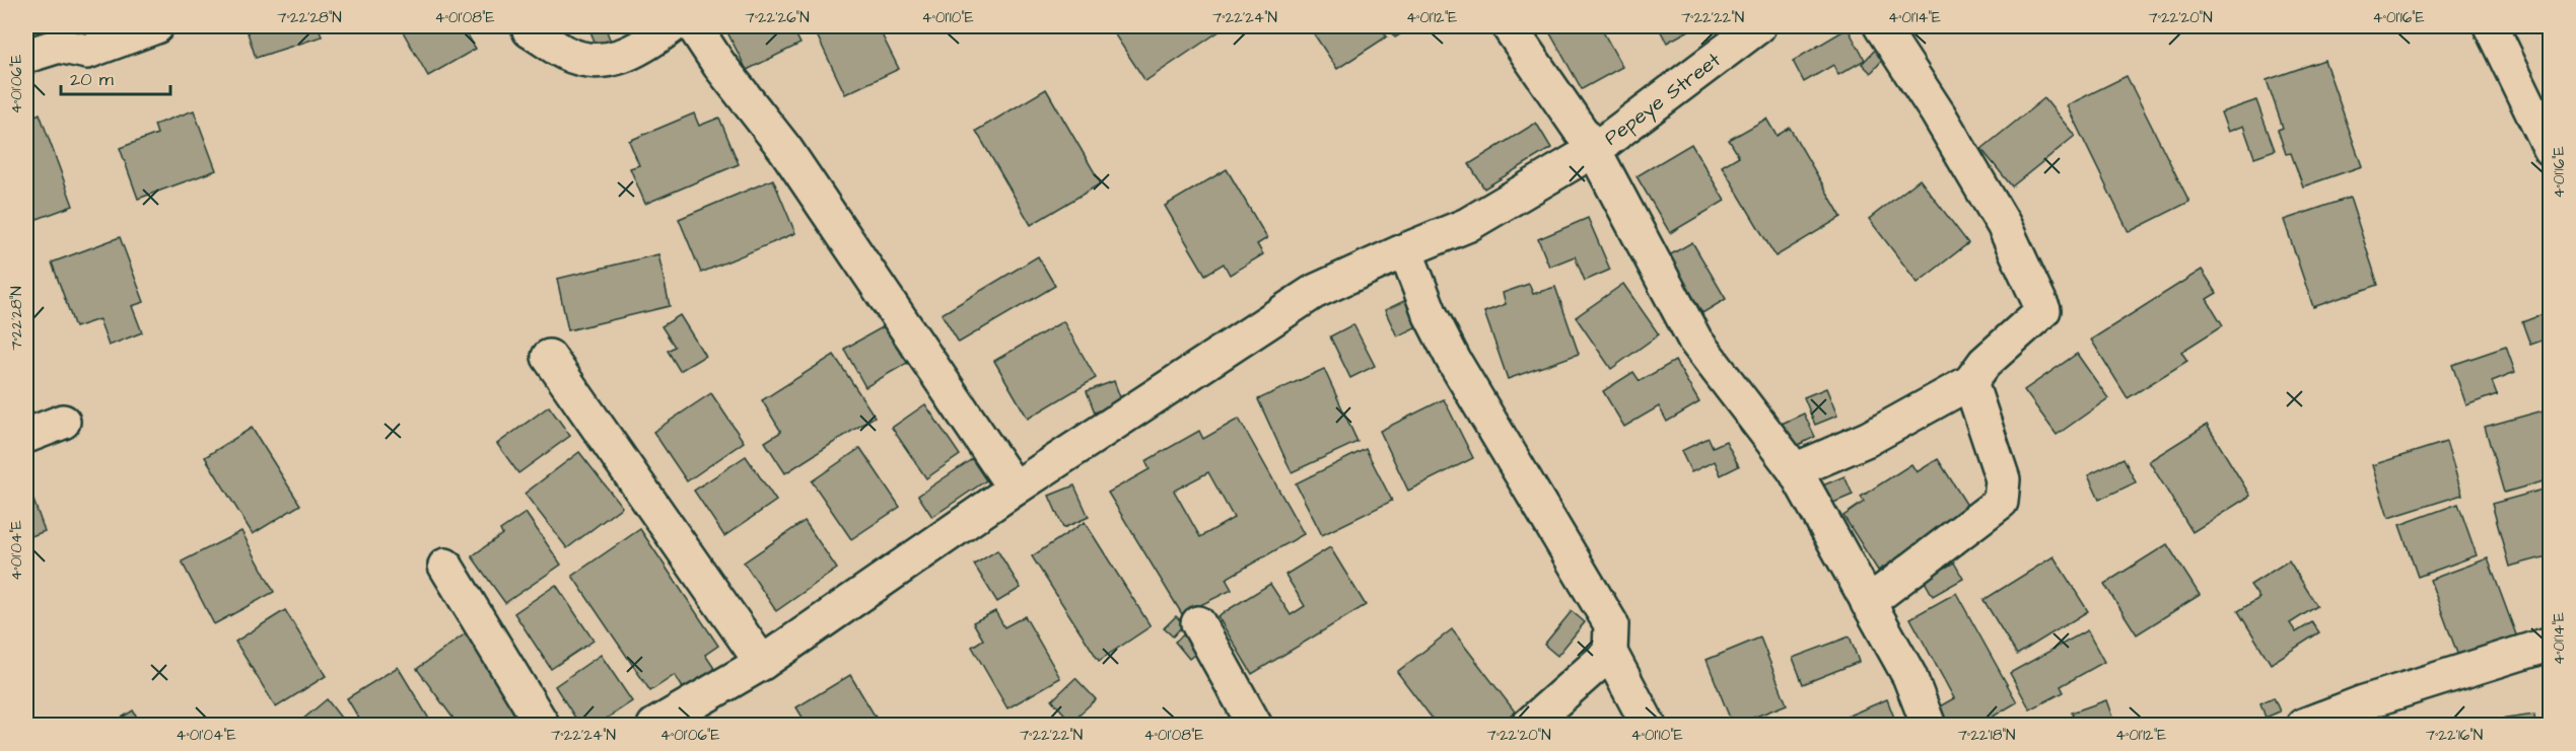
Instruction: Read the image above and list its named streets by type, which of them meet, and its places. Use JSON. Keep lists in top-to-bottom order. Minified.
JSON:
{"streets":{"street":["Pepeye Street"]},"scale_bar":"20 m","coordinates":["7°22'28\"N","4°01'08\"E","7°22'26\"N","4°01'10\"E","7°22'24\"N","4°01'12\"E","7°22'22\"N","4°01'14\"E","7°22'20\"N","4°01'16\"E","4°01'06\"E","4°01'04\"E","7°22'18\"N","7°22'16\"N"]}
